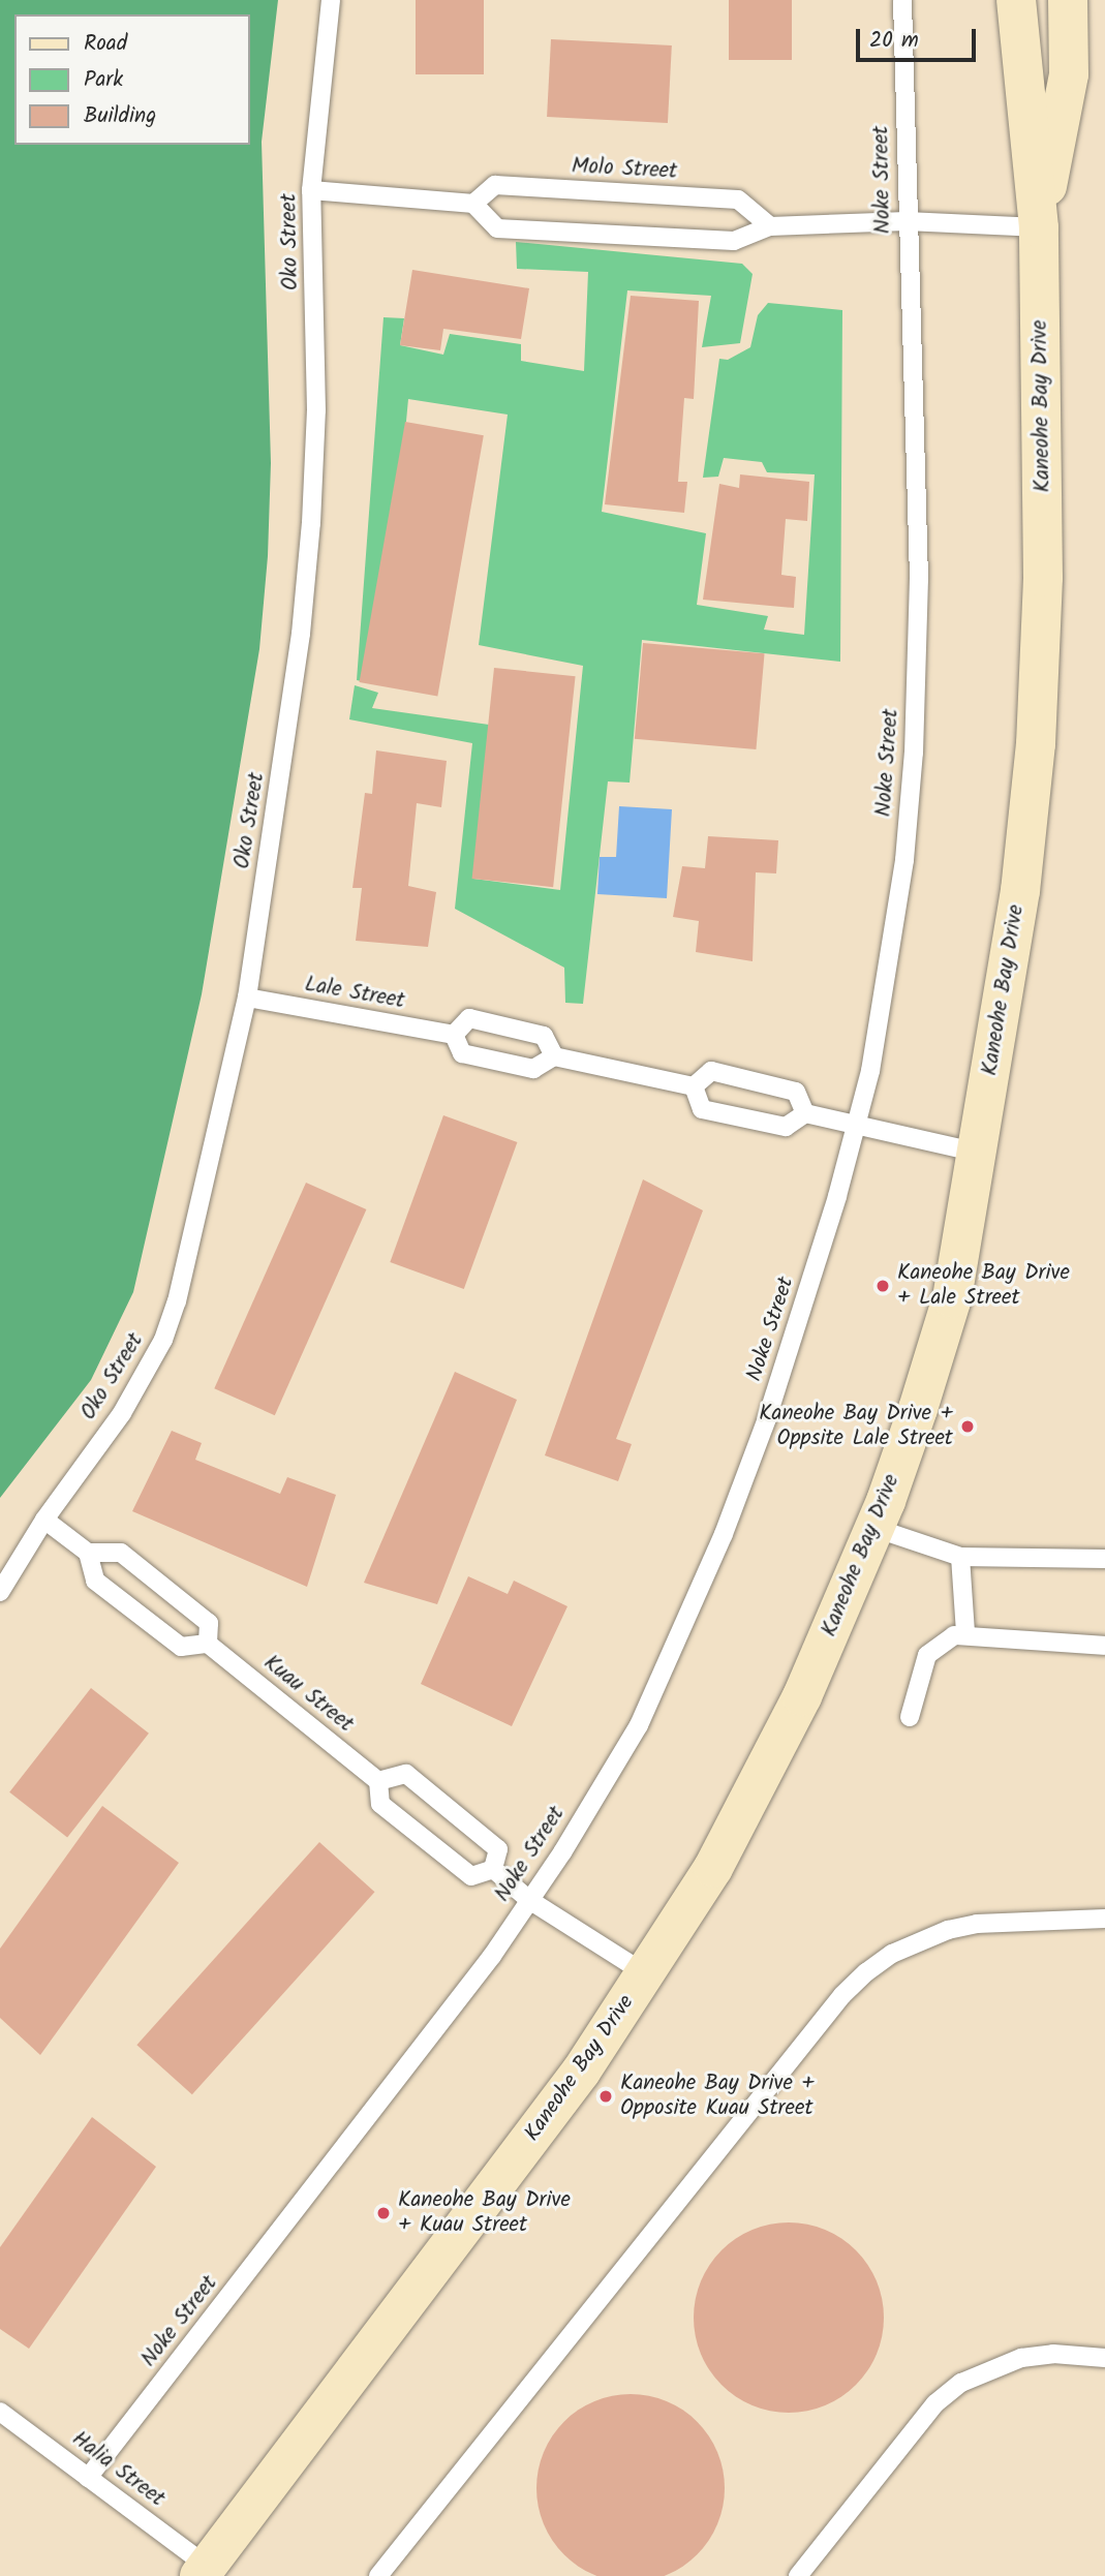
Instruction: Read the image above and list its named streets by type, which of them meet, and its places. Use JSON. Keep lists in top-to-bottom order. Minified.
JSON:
{"streets":{"main road":["Kaneohe Bay Drive"],"lane":["Molo Street","Noke Street","Oko Street","Lale Street","Kuau Street","Halia Street"]},"crossings":[["Noke Street","Halia Street"],["Oko Street","Lale Street"],["Kaneohe Bay Drive","Halia Street"]],"places":["Kaneohe Bay Drive + Lale Street","Kaneohe Bay Drive + Oppsite Lale Street","Kaneohe Bay Drive + Opposite Kuau Street","Kaneohe Bay Drive + Kuau Street"],"legend":["Road","Park","Building"],"scale_bar":"20 m"}
